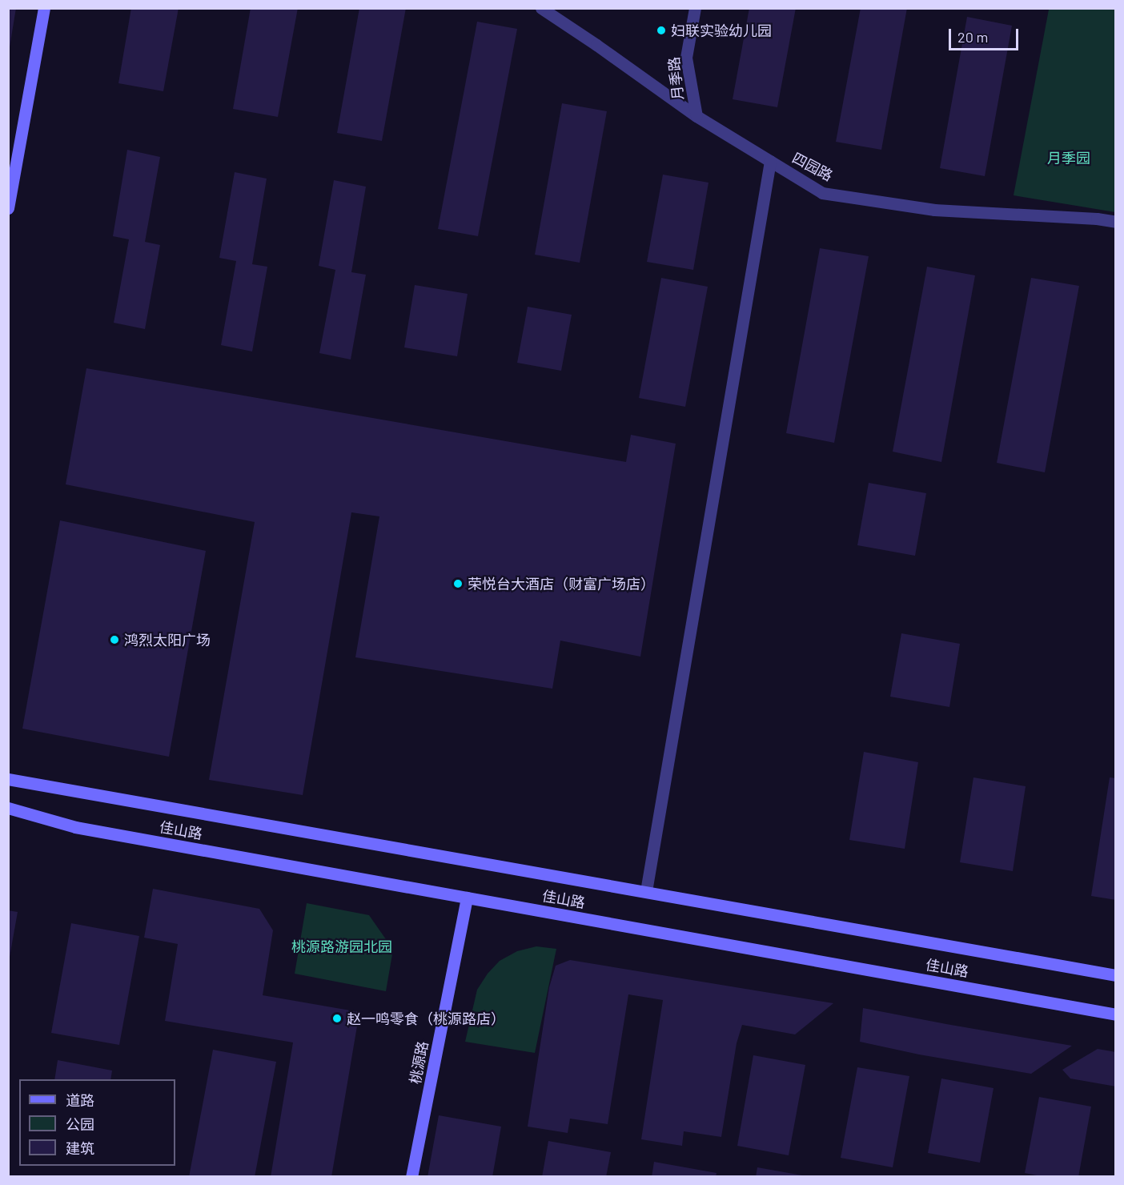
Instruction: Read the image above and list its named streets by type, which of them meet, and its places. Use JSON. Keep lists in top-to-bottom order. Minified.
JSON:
{"streets":{"street":["月季路","四园路","佳山路","桃源路"]},"crossings":[["月季路","四园路"],["佳山路","桃源路"]],"parks":["月季园","桃源路游园北园"],"places":["妇联实验幼儿园","荣悦台大酒店（财富广场店）","鸿烈太阳广场","赵一鸣零食（桃源路店）"],"legend":["道路","公园","建筑"],"scale_bar":"20 m"}
